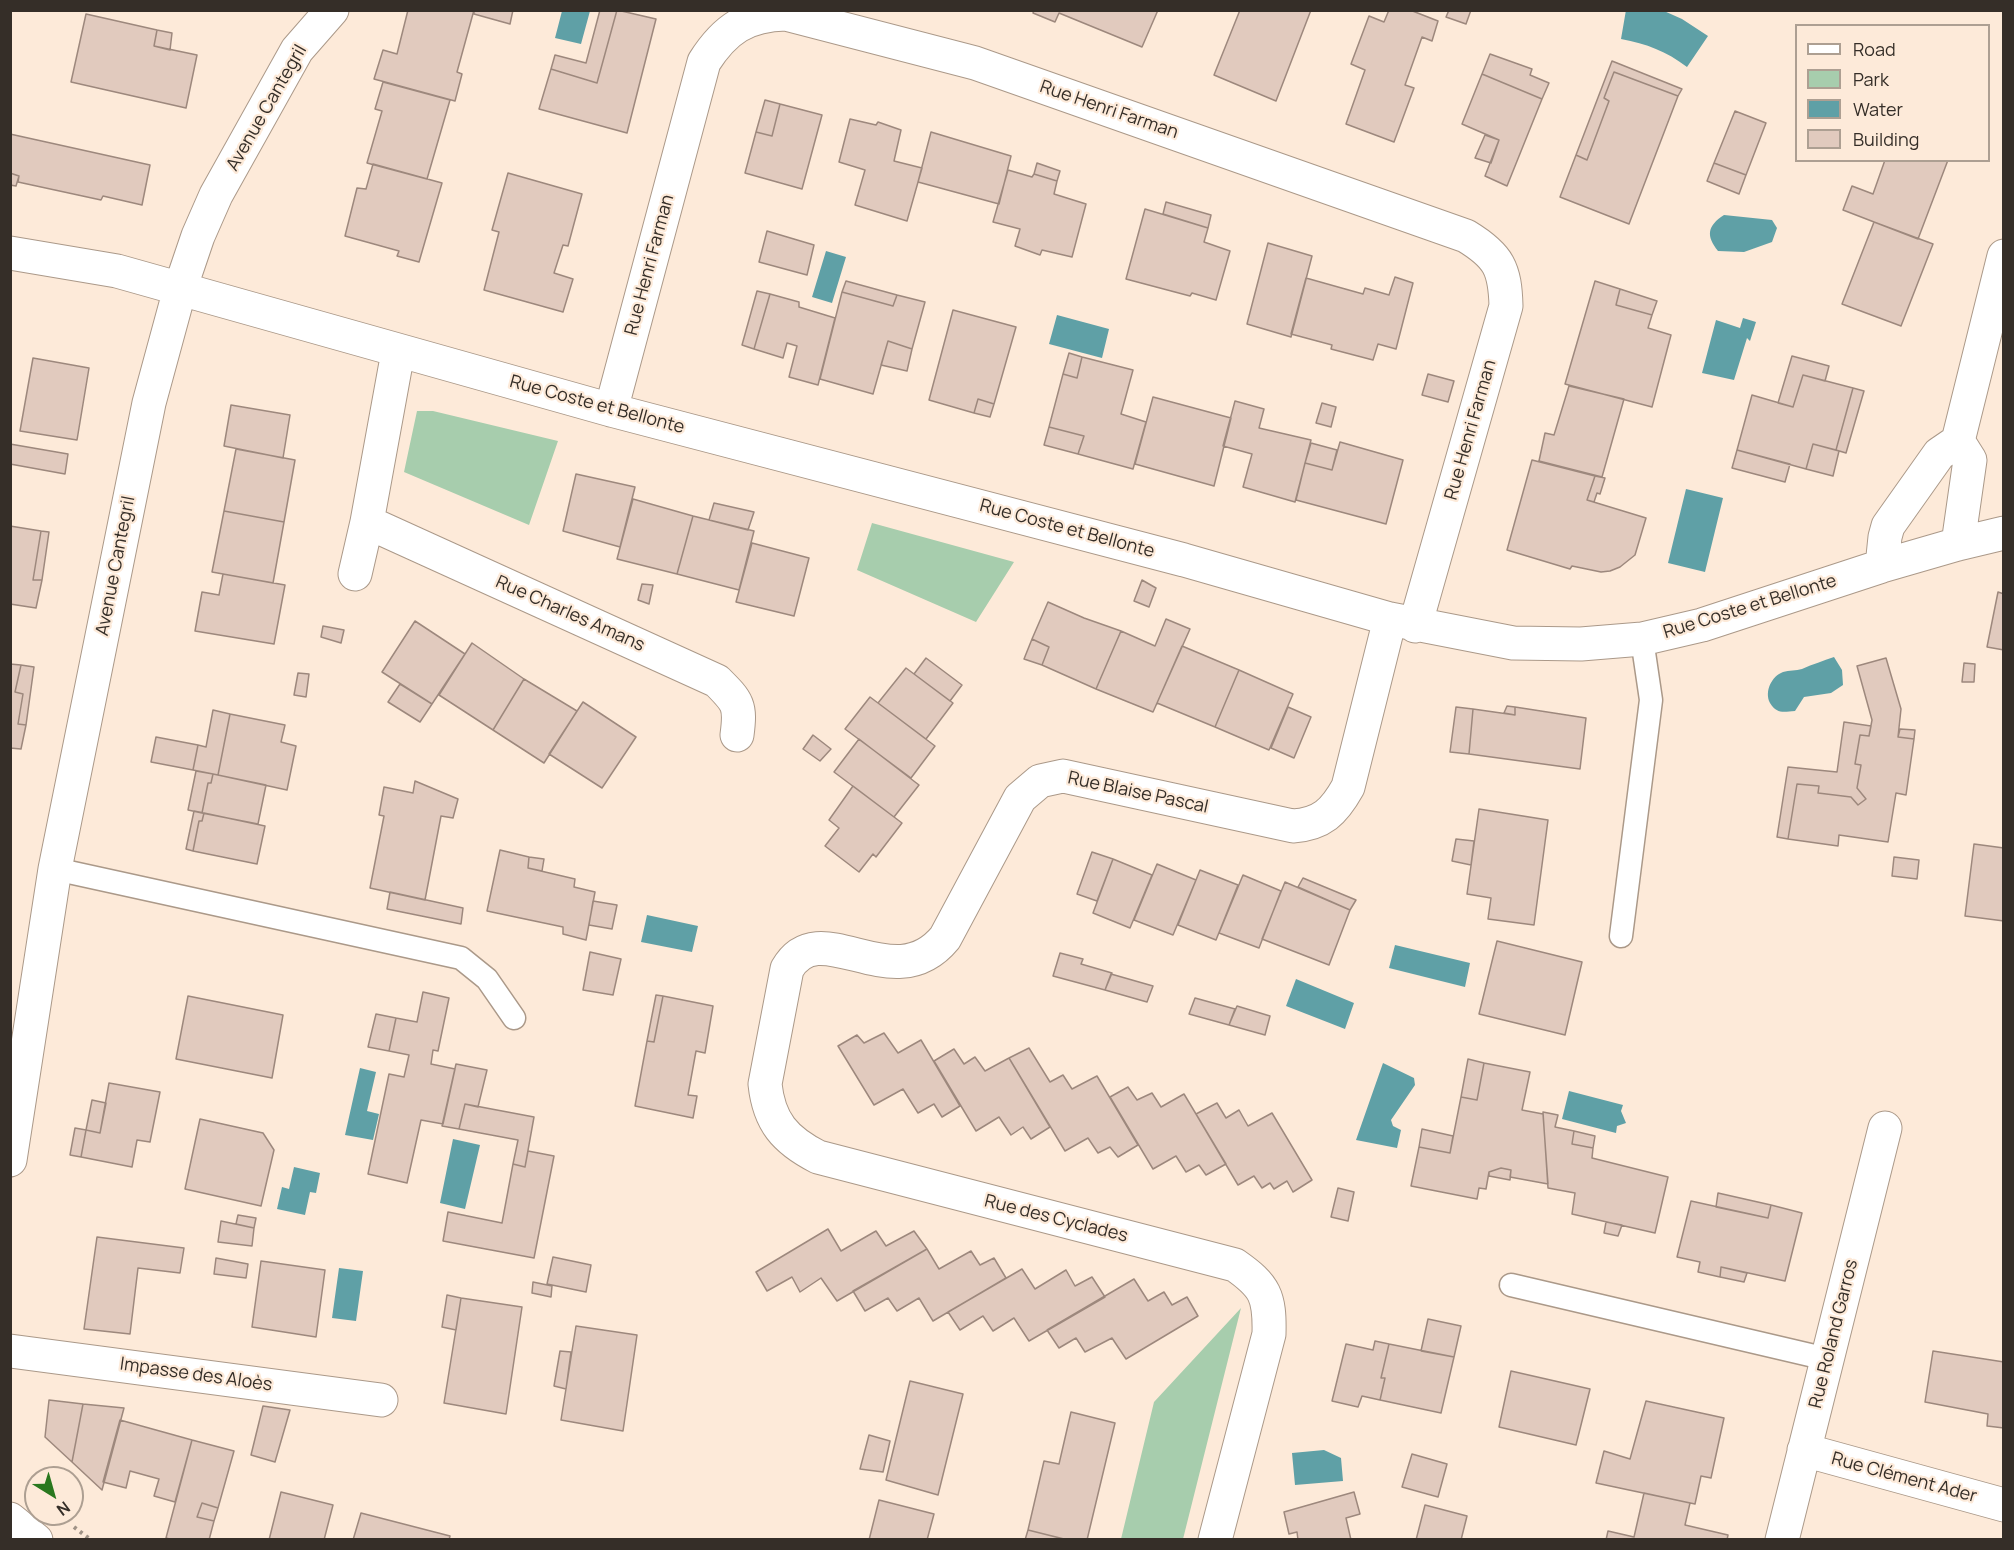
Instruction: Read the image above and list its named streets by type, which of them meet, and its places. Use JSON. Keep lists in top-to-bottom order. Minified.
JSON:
{"streets":{"street":["Avenue Cantegril","Rue Henri Farman","Rue Coste et Bellonte","Rue Charles Amans","Rue Blaise Pascal","Rue des Cyclades","Rue Roland Garros","Impasse des Aloès","Rue Clément Ader"]},"crossings":[["Avenue Cantegril","Rue Coste et Bellonte"],["Rue Henri Farman","Rue Coste et Bellonte"],["Rue Henri Farman","Rue Blaise Pascal"],["Rue Coste et Bellonte","Rue Blaise Pascal"],["Rue Blaise Pascal","Rue des Cyclades"],["Rue Roland Garros","Rue Clément Ader"]],"legend":["Road","Park","Water","Building"],"north":"bottom right"}
